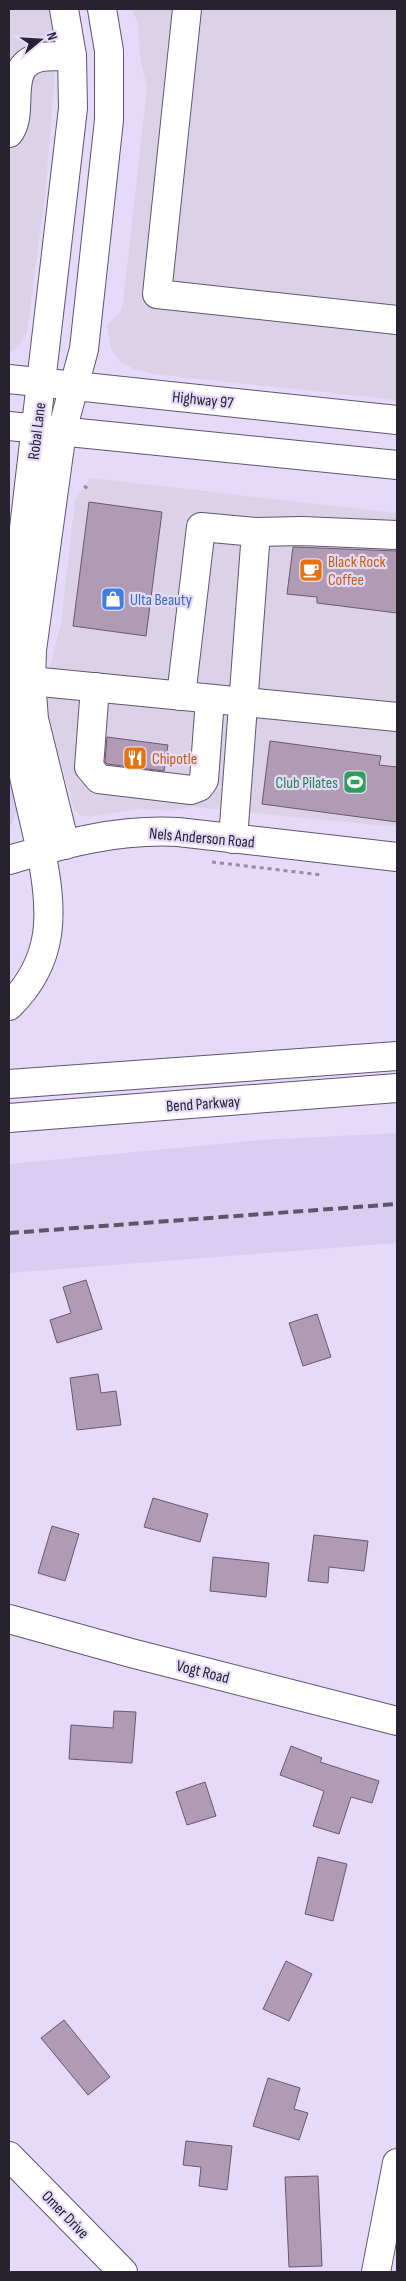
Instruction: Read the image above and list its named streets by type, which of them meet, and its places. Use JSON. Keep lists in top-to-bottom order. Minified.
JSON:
{"streets":{"main road":["Highway 97","Robal Lane","Nels Anderson Road","Bend Parkway","Vogt Road","Omer Drive"]},"crossings":[["Highway 97","Robal Lane"],["Robal Lane","Nels Anderson Road"]],"places":{"cafe":["Black Rock Coffee"],"shop":["Ulta Beauty"],"restaurant":["Chipotle"],"sports":["Club Pilates"]},"north":"right"}
